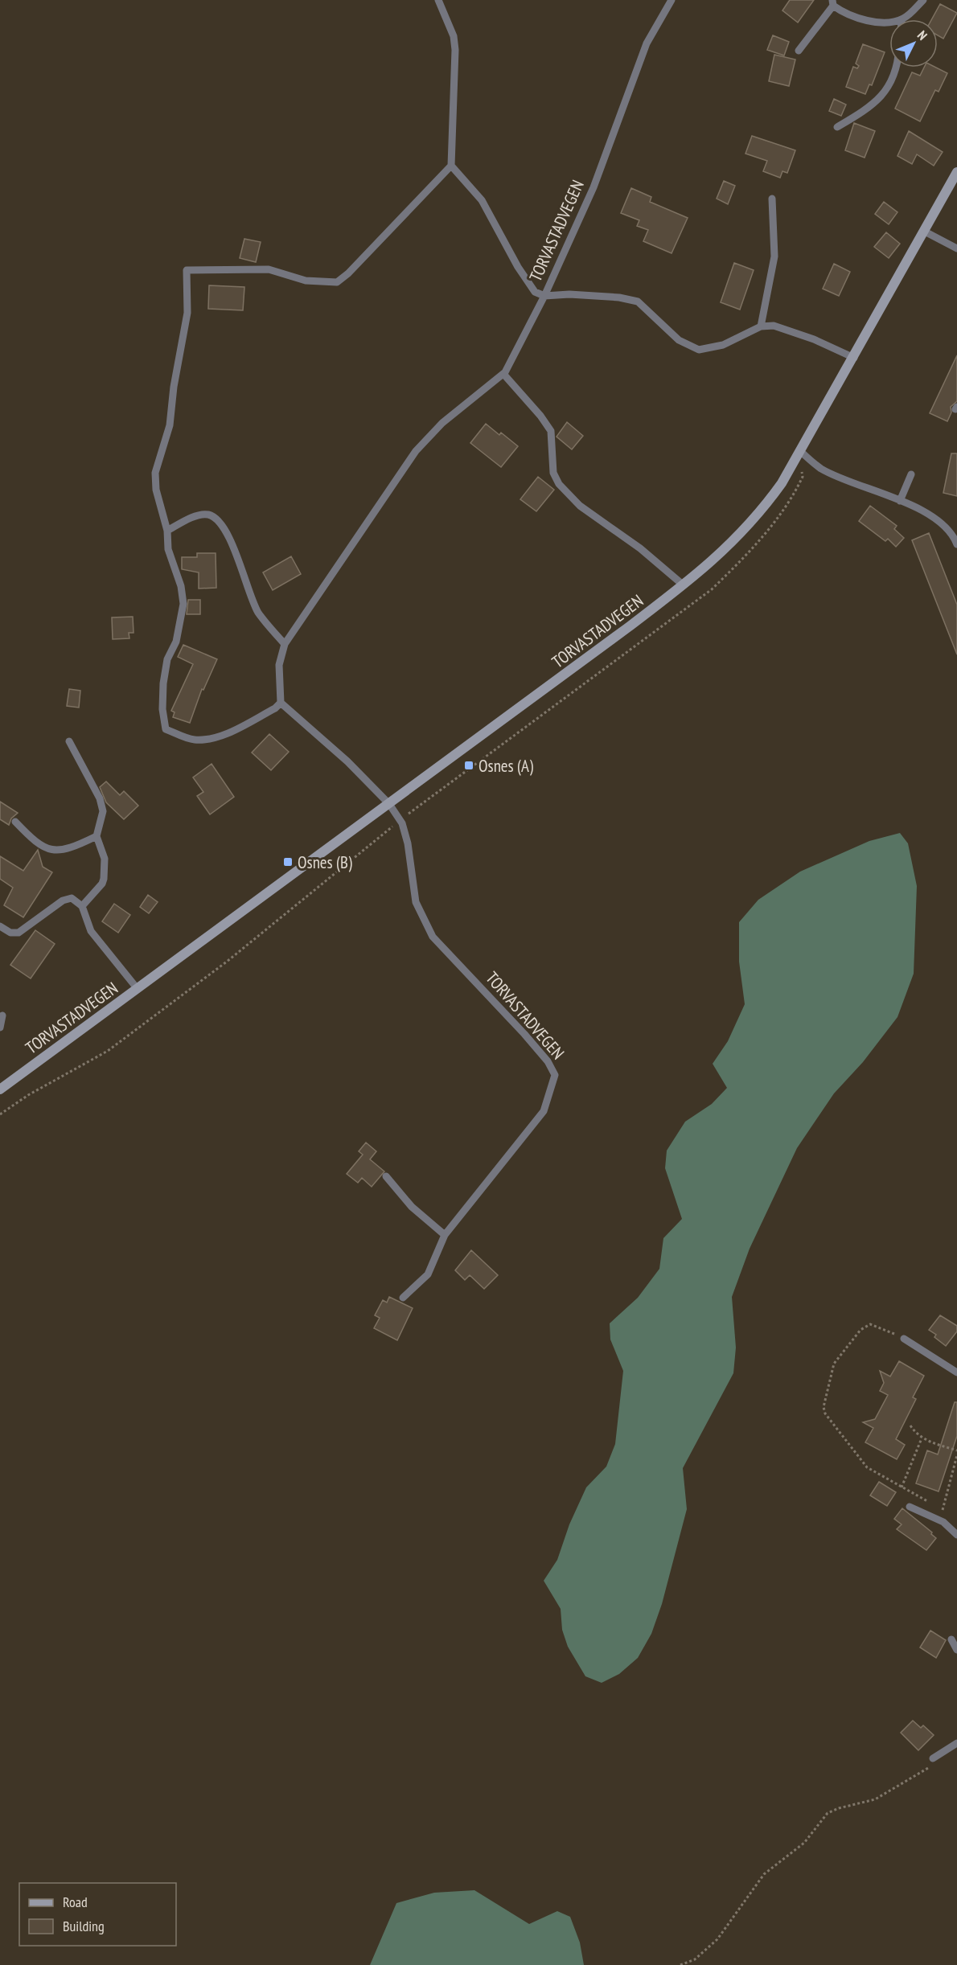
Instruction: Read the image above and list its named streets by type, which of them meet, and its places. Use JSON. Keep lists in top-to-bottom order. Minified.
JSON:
{"streets":{"main road":["TORVASTADVEGEN"]},"places":{"transit":["Osnes (A)","Osnes (B)"]},"legend":["Road","Building"],"north":"top right"}
